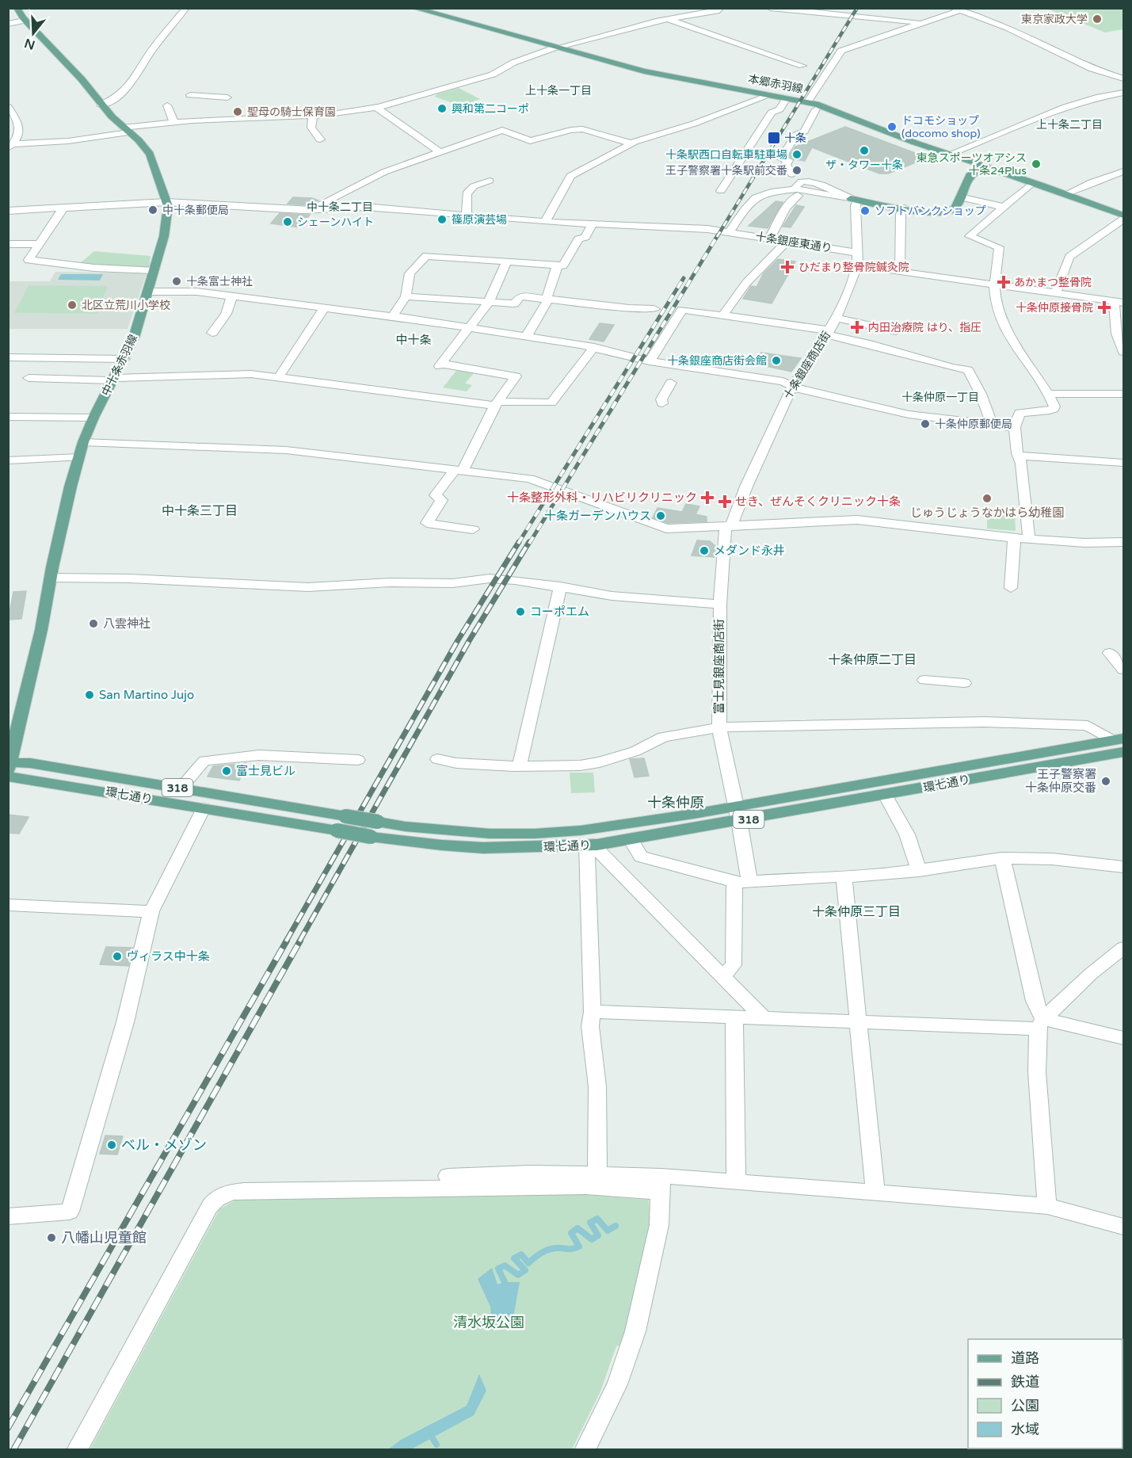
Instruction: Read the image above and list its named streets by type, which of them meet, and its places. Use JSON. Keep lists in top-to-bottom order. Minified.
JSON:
{"streets":{"main road":["本郷赤羽線","中十条赤羽線","環七通り","318"],"street":["十条銀座東通り","十条銀座商店街","富士見銀座商店街"]},"crossings":[["十条銀座東通り","中十条赤羽線"],["十条銀座東通り","十条銀座商店街"],["中十条赤羽線","環七通り"],["十条銀座商店街","富士見銀座商店街"],["富士見銀座商店街","環七通り"]],"districts":["上十条一丁目","上十条二丁目","中十条二丁目","中十条","十条仲原一丁目","中十条三丁目","十条仲原二丁目","十条仲原","十条仲原三丁目"],"parks":["清水坂公園"],"places":{"other":["東京家政大学","興和第二コーポ","聖母の騎士保育園","ドコモショップ (docomo shop)","ザ・タワー十条","十条駅西口自転車駐車場","東急スポーツオアシス 十条24Plus","王子警察署十条駅前交番","中十条郵便局","ソフトバンクショップ","篠原演芸場","シェーンハイト","十条富士神社","北区立荒川小学校","十条銀座商店街会館","十条仲原郵便局","じゅうじょうなかはら幼稚園","十条ガーデンハウス","メダンド永井","コーポエム","八雲神社","San Martino Jujo","富士見ビル","王子警察署 十条仲原交番","ヴィラス中十条","ベル・メゾン","八幡山児童館"],"transit":["十条"],"health":["ひだまり整骨院鍼灸院","あかまつ整骨院","十条仲原接骨院","内田治療院 はり、指圧","十条整形外科・リハビリクリニック","せき、ぜんそくクリニック十条"]},"legend":["道路","鉄道","公園","水域"],"north":"bottom"}
